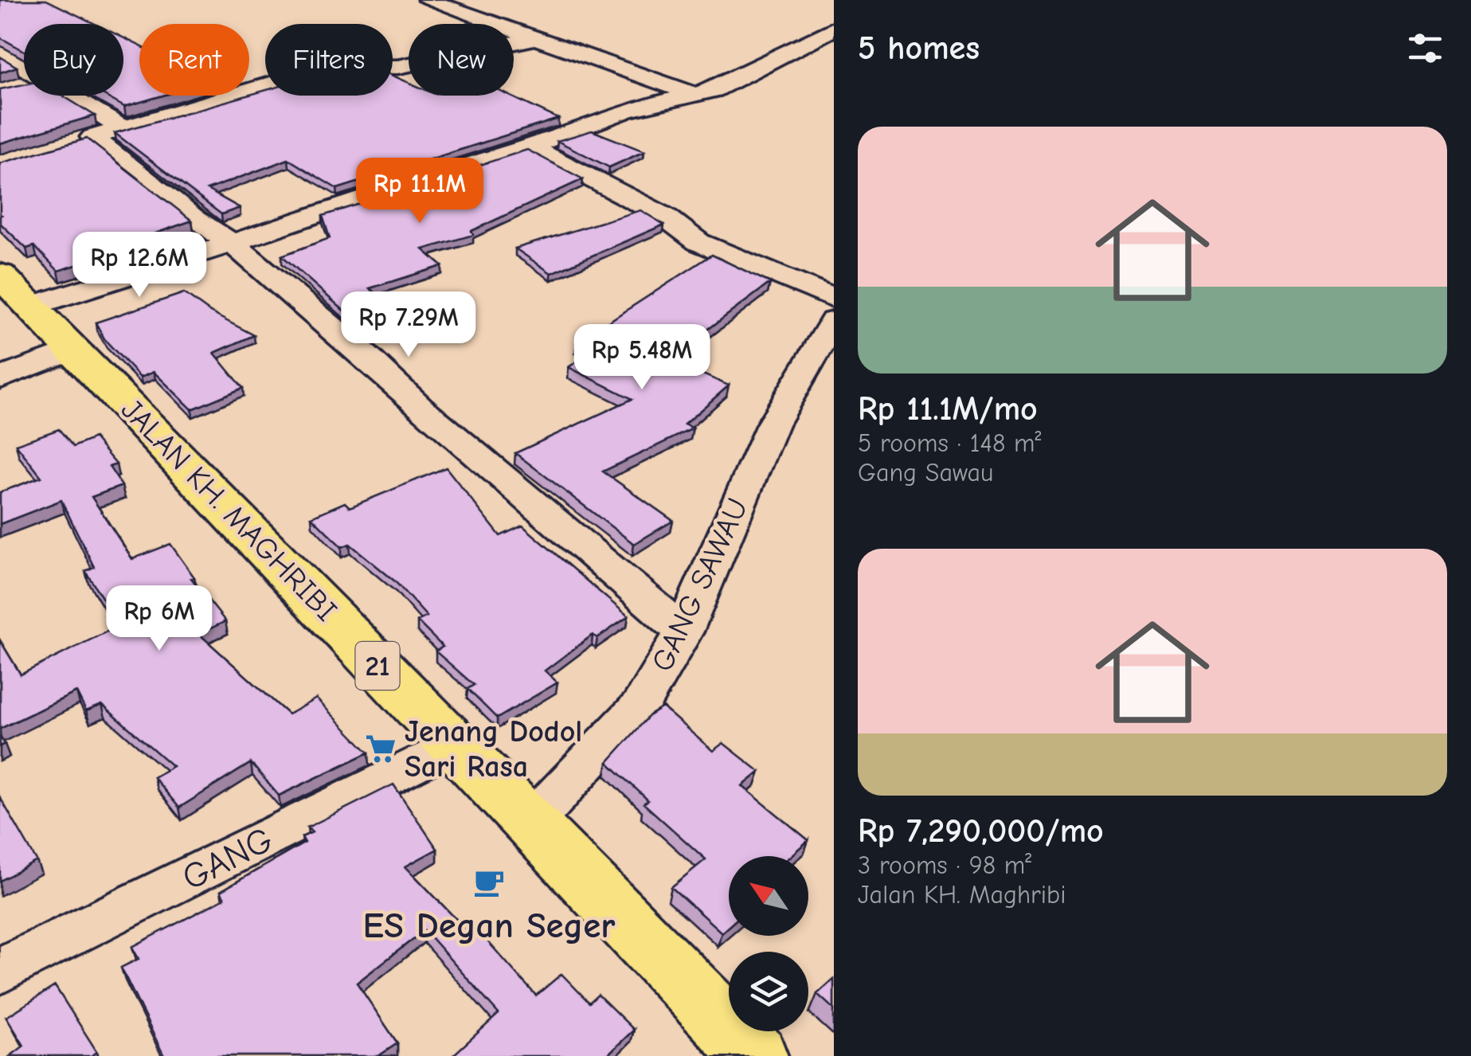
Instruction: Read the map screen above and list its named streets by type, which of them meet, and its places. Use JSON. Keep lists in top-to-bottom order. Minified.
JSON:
{"streets":{"highway":["JALAN KH. MAGHRIBI","21"],"street":["GANG SAWAU","GANG"]},"crossings":[["JALAN KH. MAGHRIBI","GANG SAWAU"],["JALAN KH. MAGHRIBI","GANG"]],"places":{"supermarket":["Jenang Dodol Sari Rasa"],"cafe":["ES Degan Seger"]},"north":"top left","page":{"heading":"5 homes","chip":["Buy","Rent","Filters","New"],"list":[{"name":"Rp 11.1M/mo","note":"5 rooms · 148 m² · Gang Sawau"},{"name":"Rp 7,290,000/mo","note":"3 rooms · 98 m² · Jalan KH. Maghribi"}],"price":["Rp 11.1M","Rp 12.6M","Rp 7.29M","Rp 5.48M","Rp 6M"]}}
